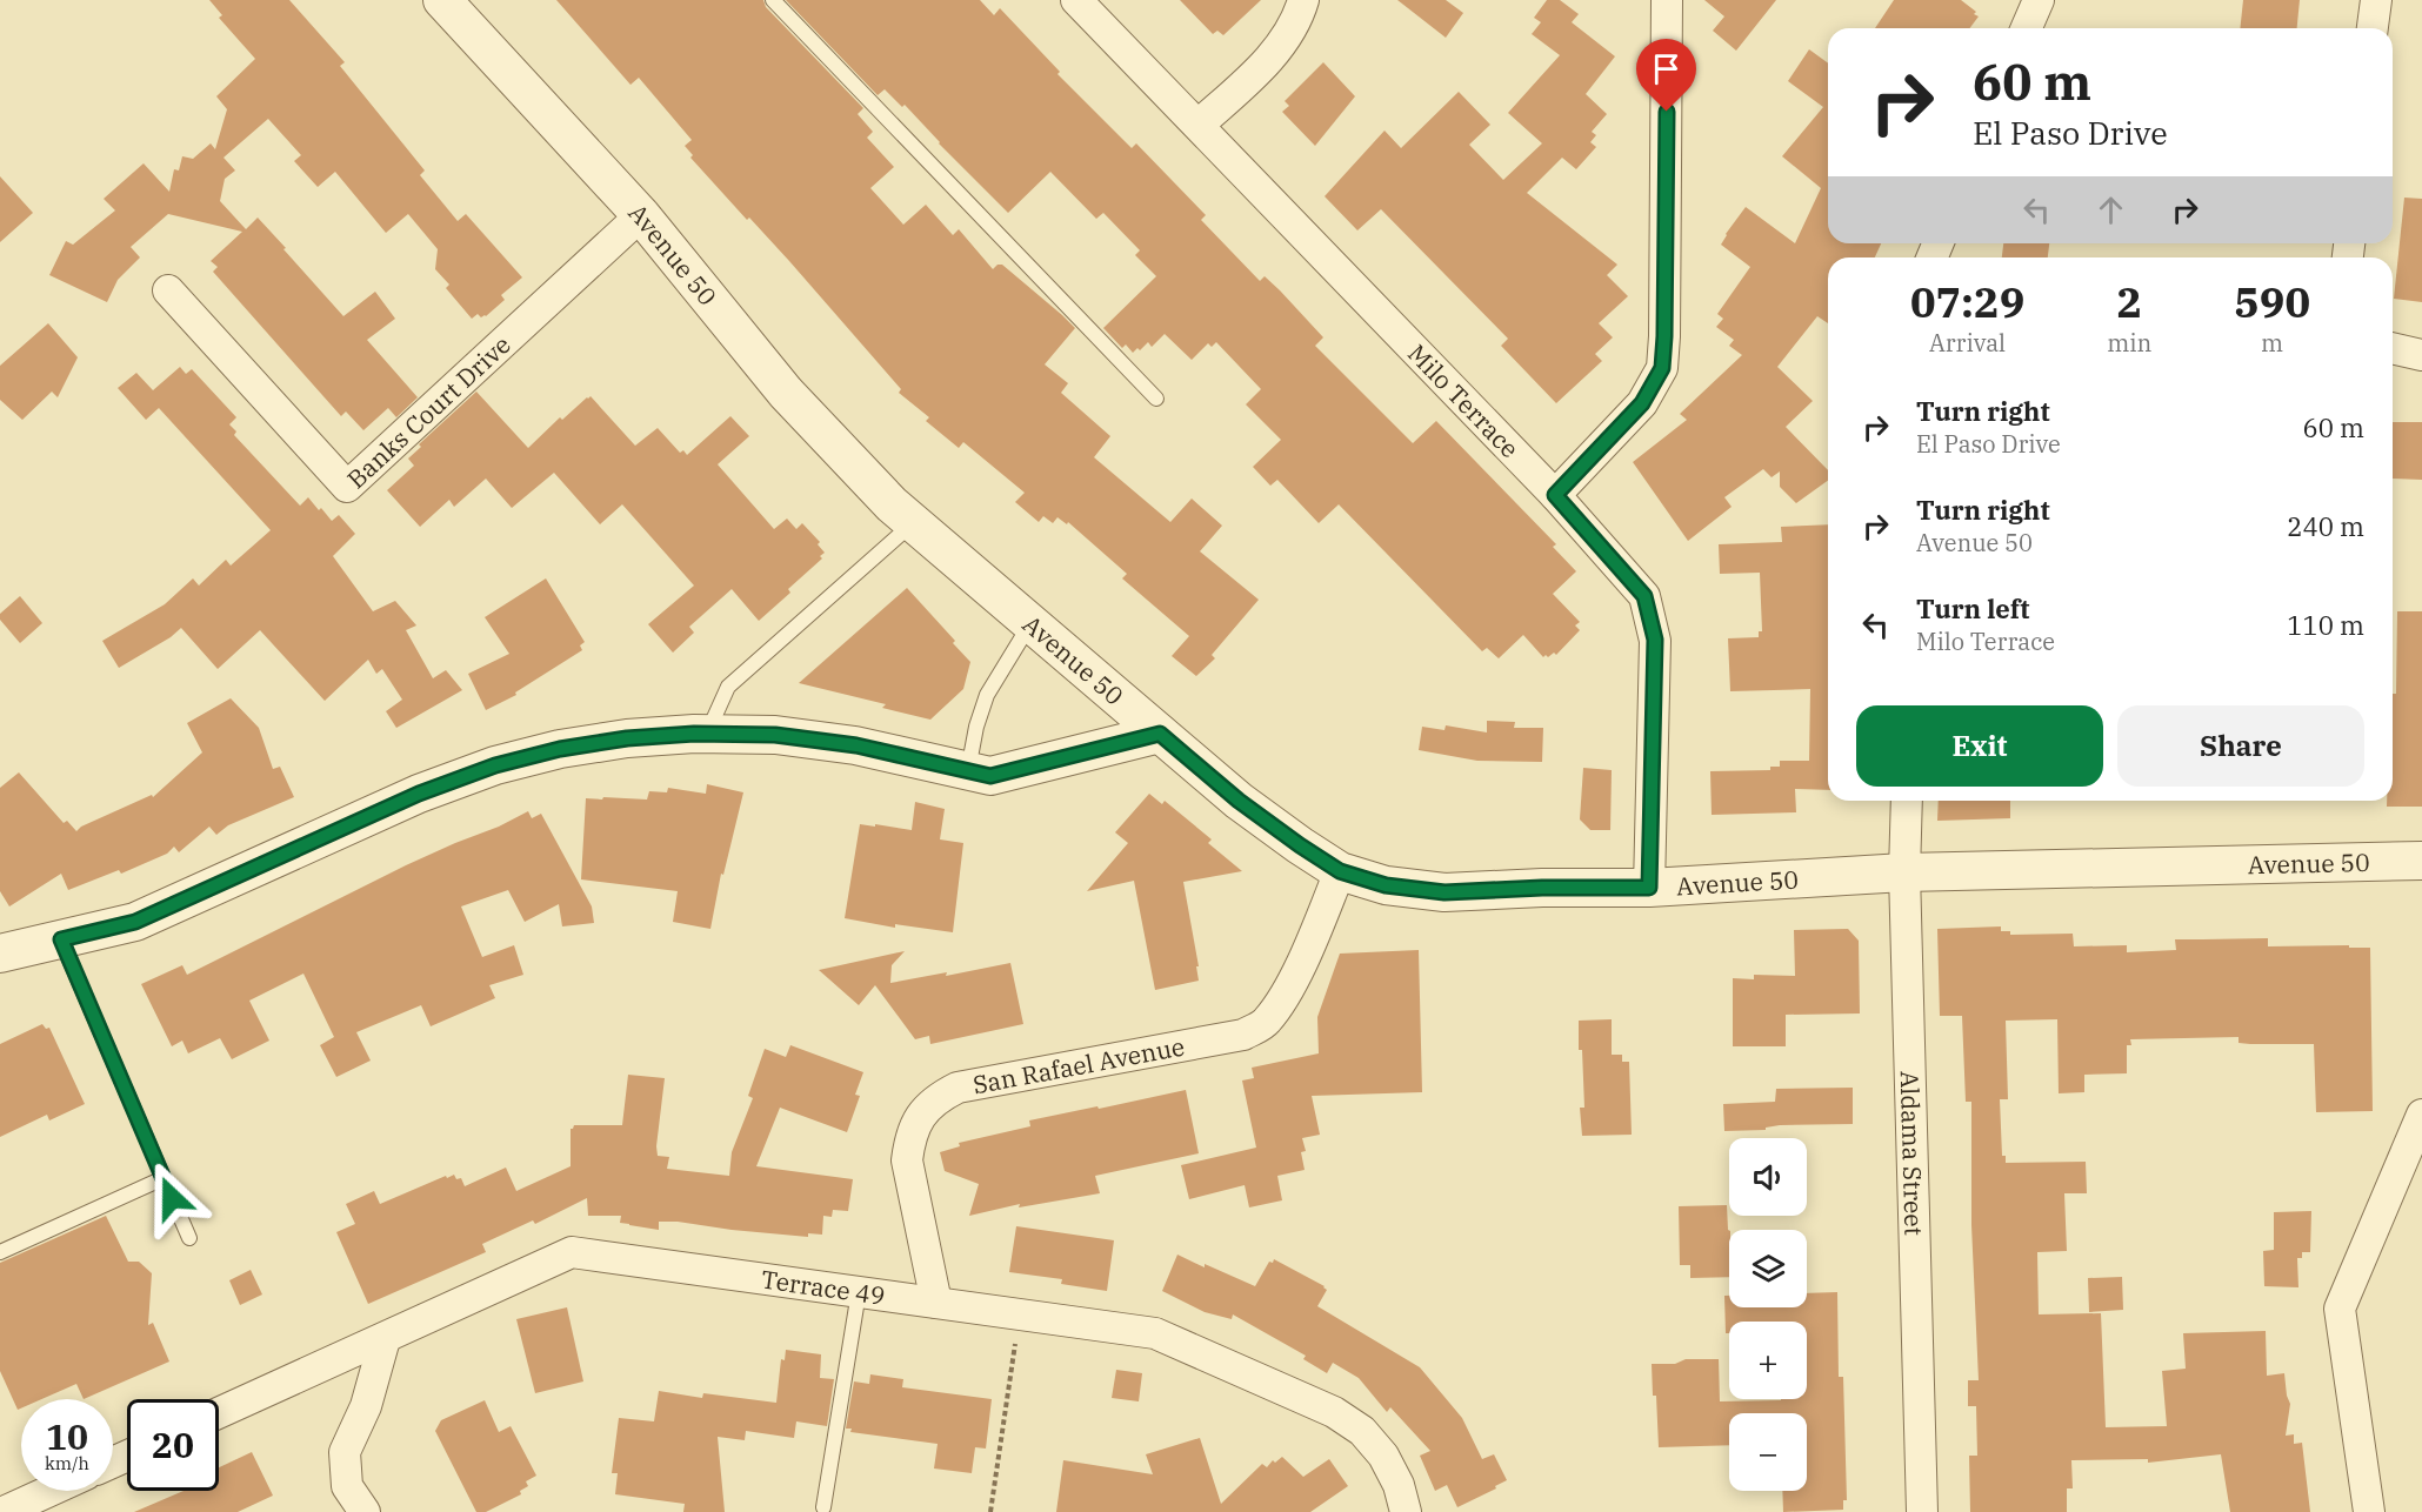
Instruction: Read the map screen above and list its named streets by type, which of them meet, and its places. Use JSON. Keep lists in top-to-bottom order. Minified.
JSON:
{"streets":{"street":["Avenue 50","Milo Terrace","Banks Court Drive","San Rafael Avenue","Aldama Street","Terrace 49"]},"crossings":[["Avenue 50","Milo Terrace"],["Avenue 50","Banks Court Drive"],["Avenue 50","San Rafael Avenue"],["Avenue 50","Aldama Street"],["San Rafael Avenue","Terrace 49"]],"page":{"turn":["60 m","El Paso Drive"],"eta":["07:29","Arrival","2","min","590","m"],"list":[{"name":"Turn right","note":"El Paso Drive","value":"60 m"},{"name":"Turn right","note":"Avenue 50","value":"240 m"},{"name":"Turn left","note":"Milo Terrace","value":"110 m"}],"buttons":["Exit","Share"],"map_buttons":["+","−"],"speed":"10 km/h","limit":"20"}}
